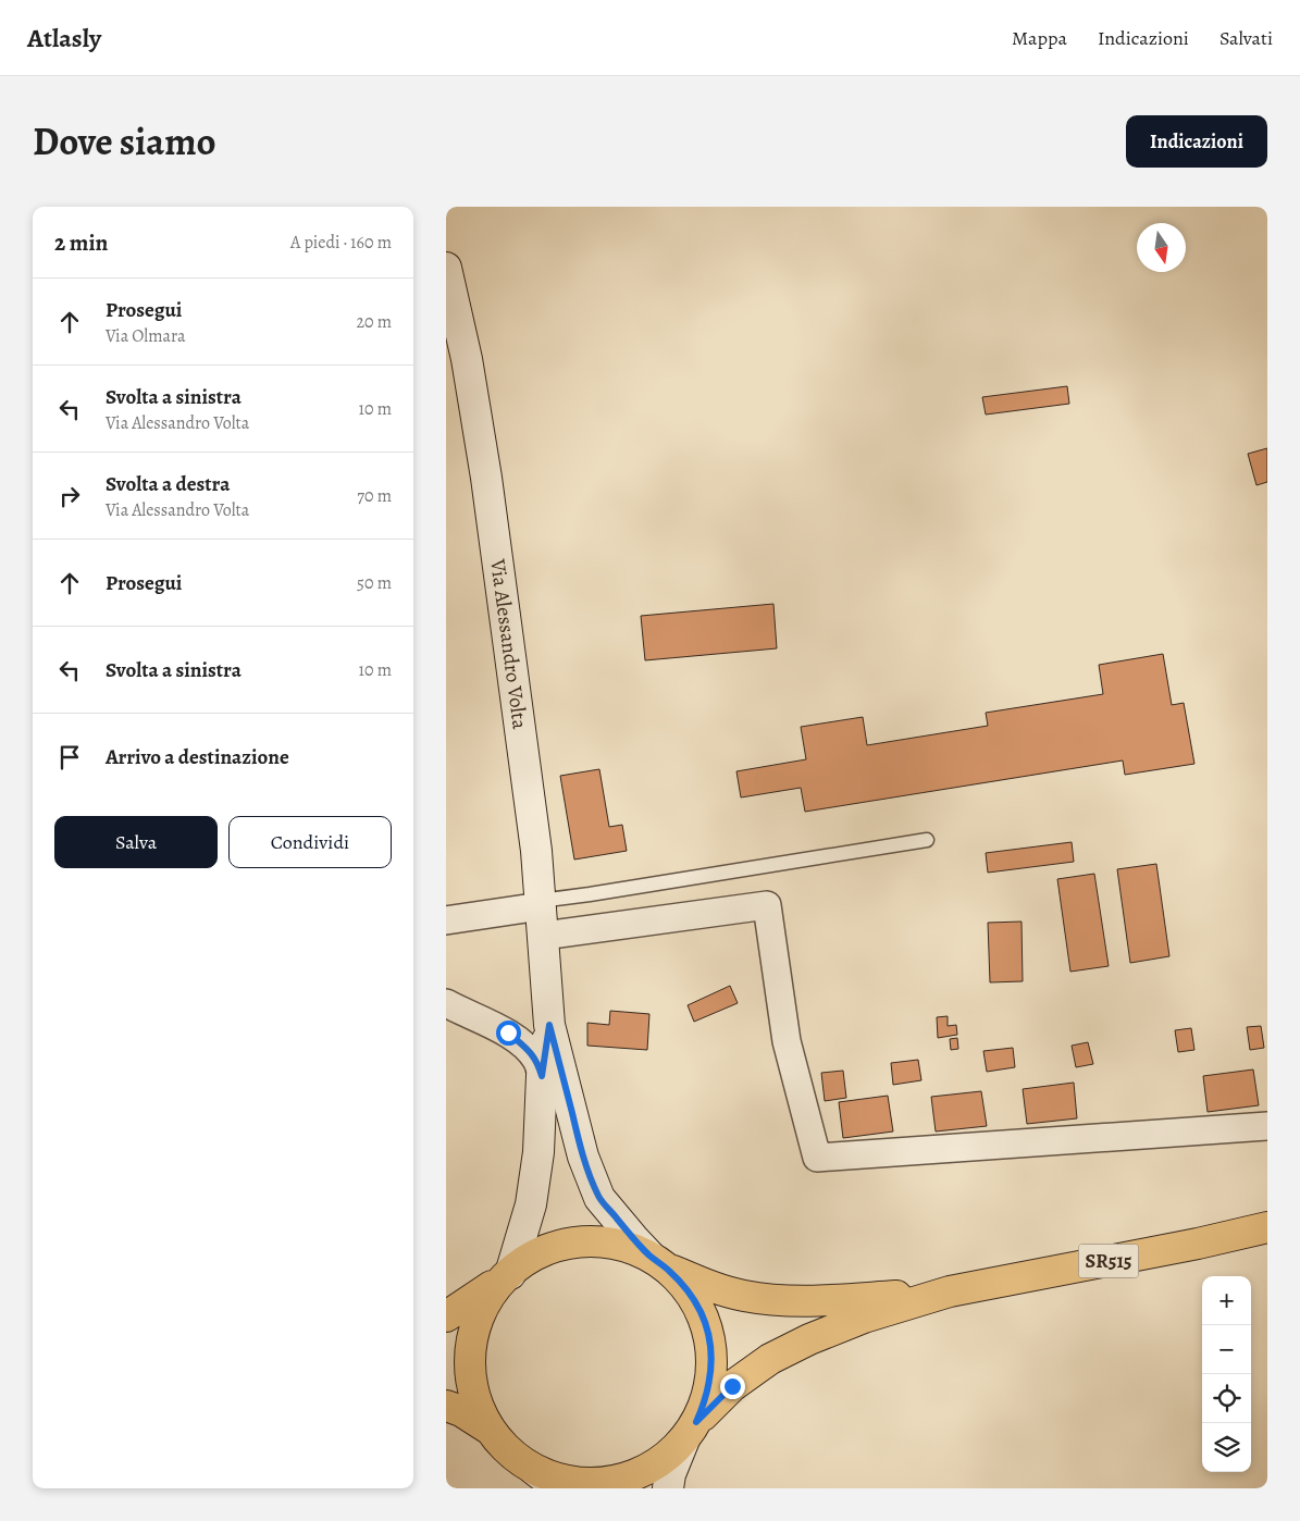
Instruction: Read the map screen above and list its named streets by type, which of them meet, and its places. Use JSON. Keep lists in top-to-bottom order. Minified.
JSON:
{"streets":{"main road":["Via Alessandro Volta","SR515"]},"crossings":[["Via Alessandro Volta","SR515"]],"north":"bottom","page":{"header":"Atlasly","nav":["Mappa","Indicazioni","Salvati"],"title":"Dove siamo","buttons":["Indicazioni",["Salva","Condividi"]],"heading":["2 min","A piedi · 160 m"],"list":[["Prosegui","Via Olmara","20 m"],["Svolta a sinistra","Via Alessandro Volta","10 m"],["Svolta a destra","Via Alessandro Volta","70 m"],["Prosegui","50 m"],["Svolta a sinistra","10 m"],"Arrivo a destinazione"],"map_buttons":["+","−"]}}
